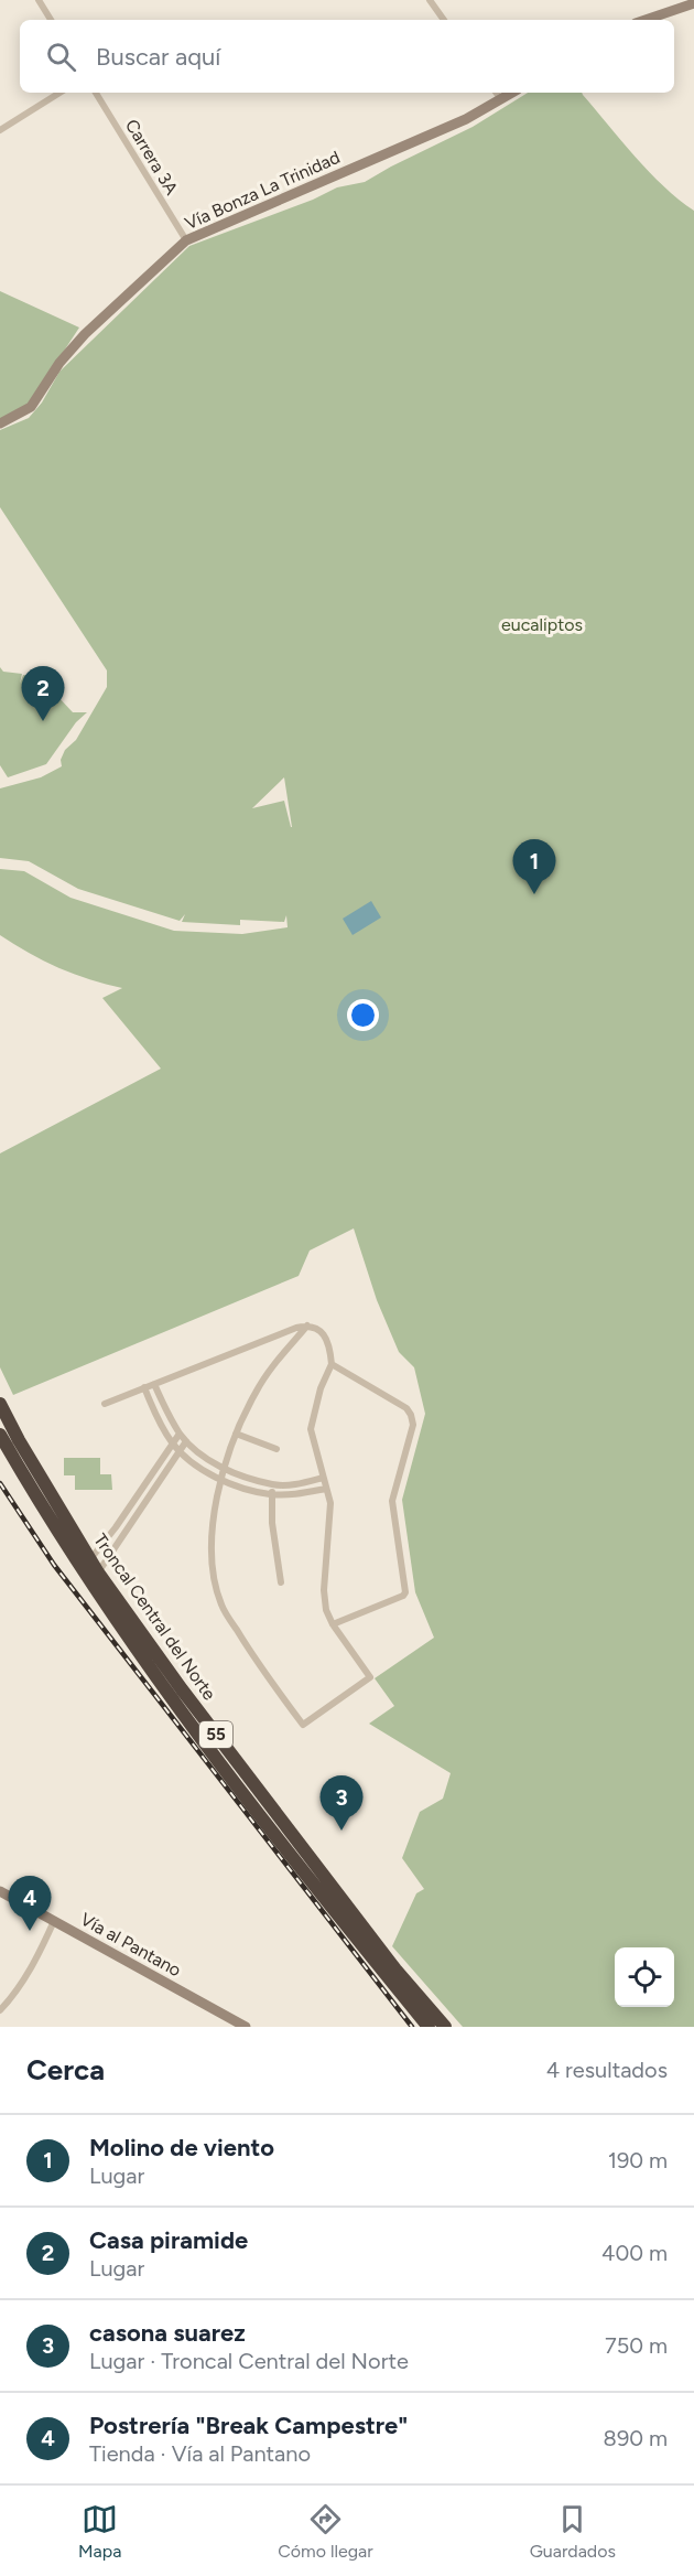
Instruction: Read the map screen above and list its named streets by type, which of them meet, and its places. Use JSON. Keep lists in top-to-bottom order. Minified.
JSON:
{"streets":{"highway":["Troncal Central del Norte","55"],"street":["Carrera 3A","Vía Bonza La Trinidad","Vía al Pantano"]},"crossings":[["Carrera 3A","Vía Bonza La Trinidad"]],"parks":["eucaliptos"],"page":{"search":"Buscar aquí","pins":["2","1","3","4"],"heading":["Cerca","4 resultados"],"list":[{"mark":"1","name":"Molino de viento","note":"Lugar","value":"190 m"},{"mark":"2","name":"Casa piramide","note":"Lugar","value":"400 m"},{"mark":"3","name":"casona suarez","note":"Lugar · Troncal Central del Norte","value":"750 m"},{"mark":"4","name":"Postrería \"Break Campestre\"","note":"Tienda · Vía al Pantano","value":"890 m"}],"nav":["Mapa","Cómo llegar","Guardados"]}}
